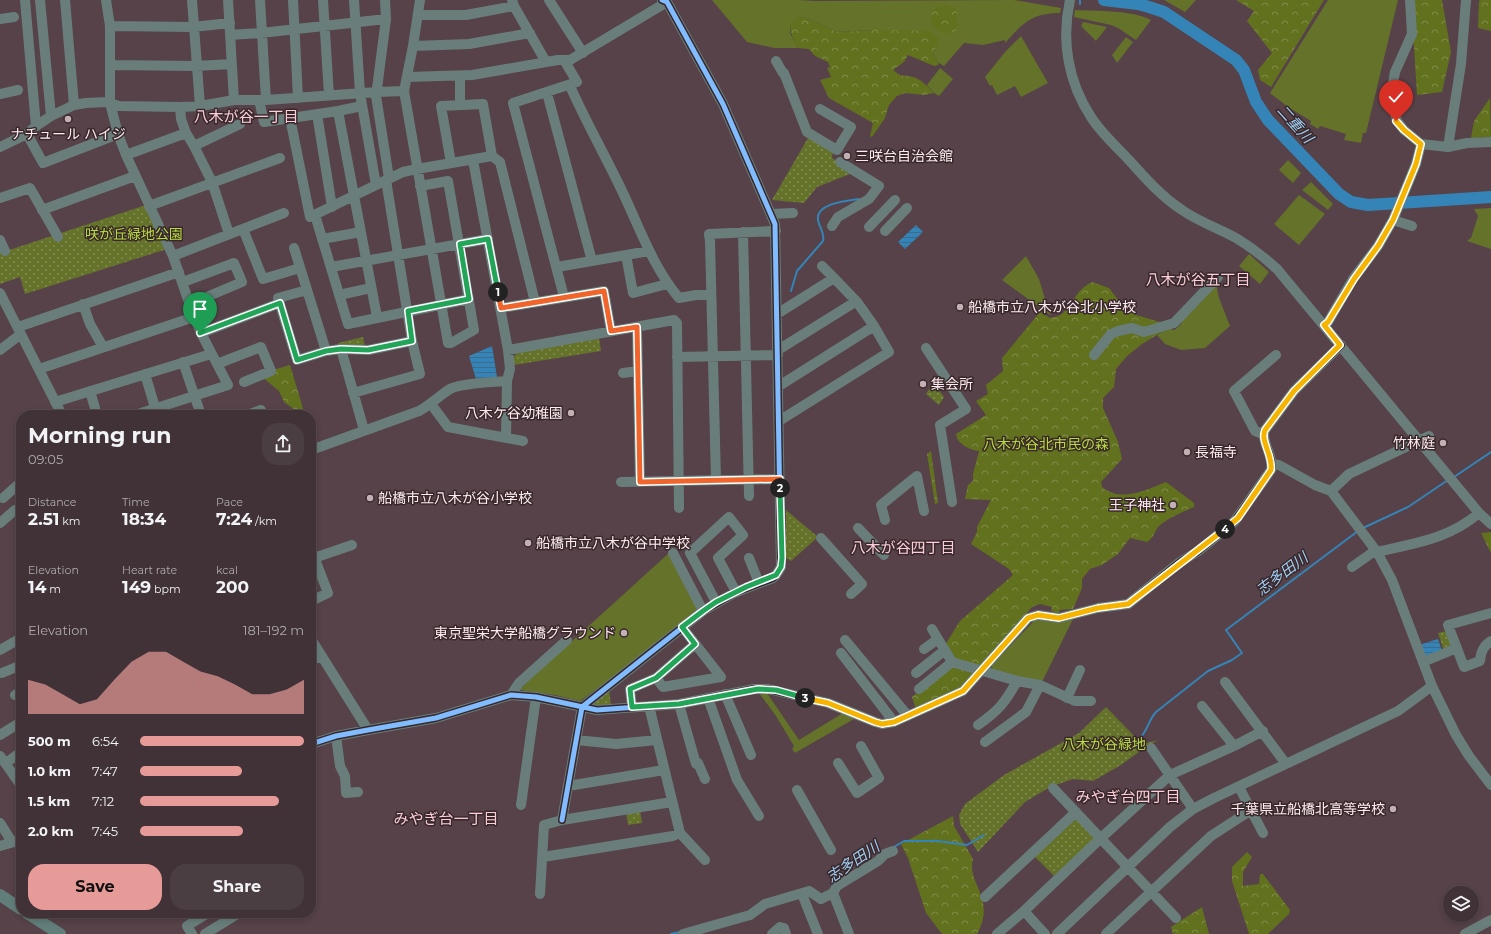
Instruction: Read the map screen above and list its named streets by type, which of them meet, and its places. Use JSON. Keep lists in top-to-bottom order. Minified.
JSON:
{"districts":["八木が谷一丁目","八木が谷五丁目","八木が谷四丁目","みやぎ台四丁目","みやぎ台一丁目"],"water":["二重川","志多田川"],"parks":["咲が丘緑地公園","八木が谷北市民の森","八木が谷緑地"],"places":["ナチュール ハイジ","三咲台自治会館","船橋市立八木が谷北小学校","集会所","八木ケ谷幼稚園","竹林庭","長福寺","船橋市立八木が谷小学校","王子神社","船橋市立八木が谷中学校","東京聖栄大学船橋グラウンド","千葉県立船橋北高等学校"],"page":{"pins":["1","2","4","3"],"heading":["Morning run","09:05"],"stats":[["Distance","2.51 km"],["Time","18:34"],["Pace","7:24 /km"],["Elevation","14 m"],["Heart rate","149 bpm"],["kcal","200"]],"chart":["Elevation","181–192 m"],"list":[{"name":"500 m","note":"6:54"},{"name":"1.0 km","note":"7:47"},{"name":"1.5 km","note":"7:12"},{"name":"2.0 km","note":"7:45"}],"buttons":["Save","Share"]}}
